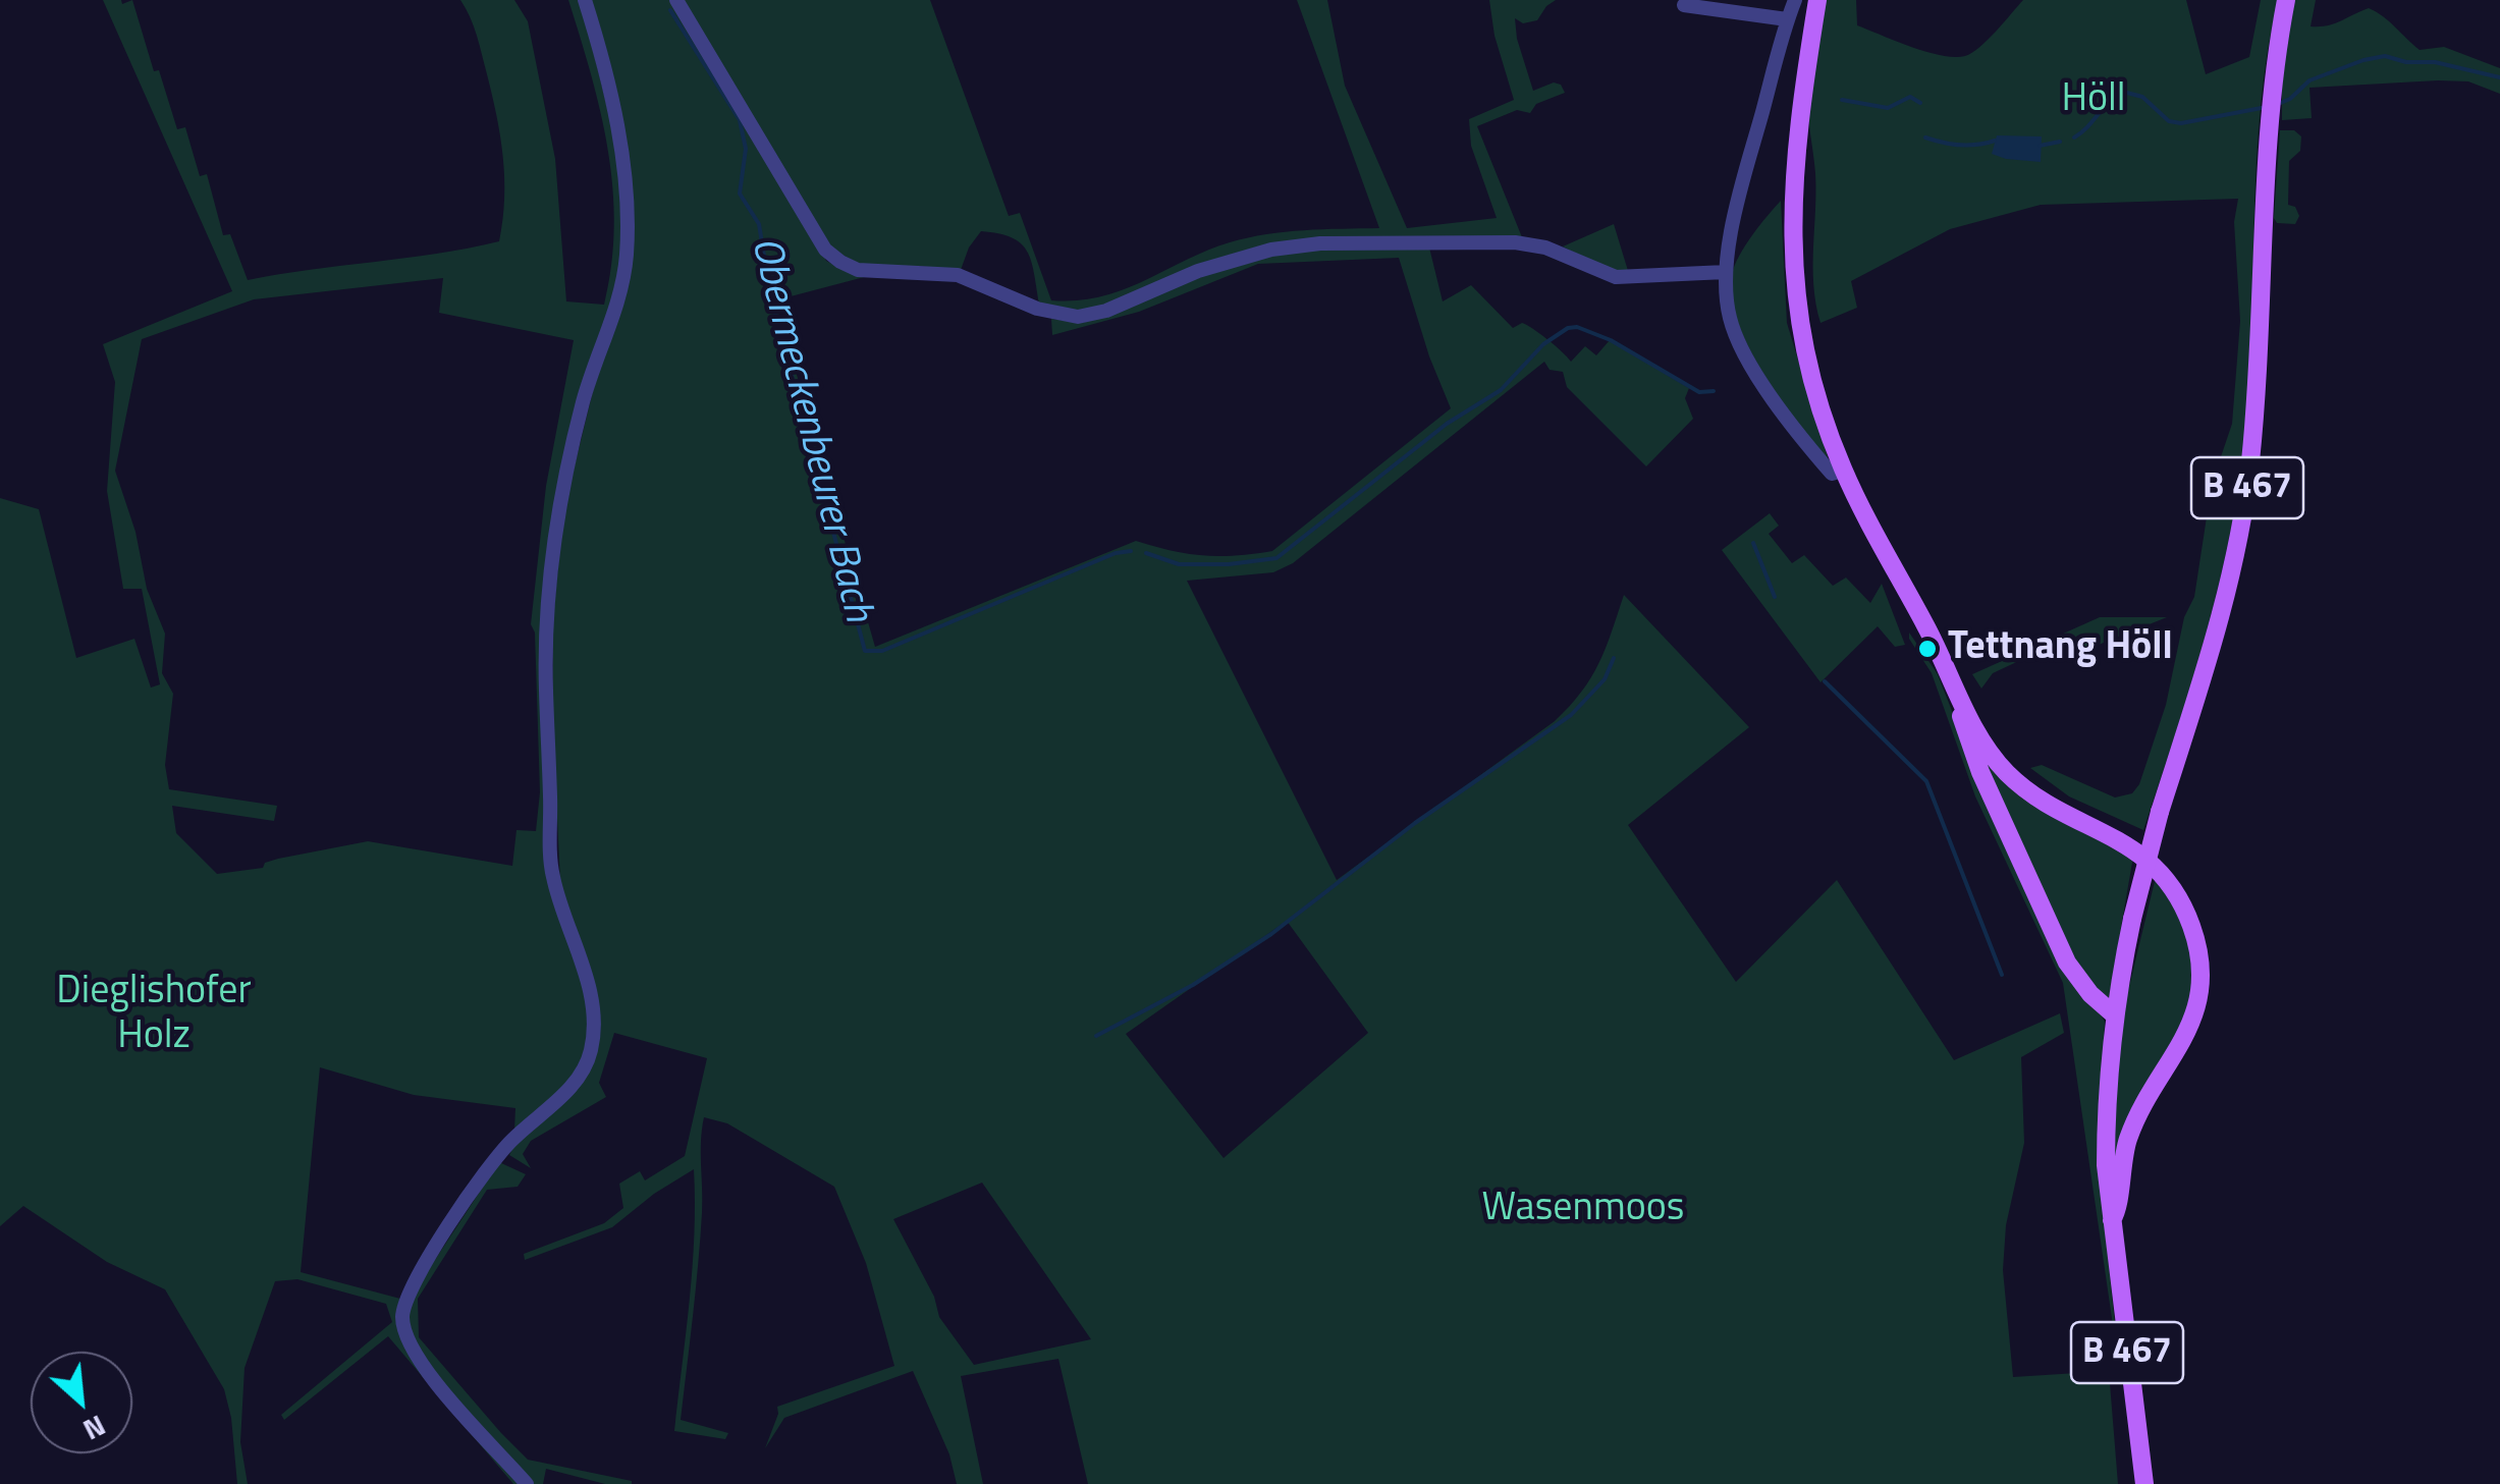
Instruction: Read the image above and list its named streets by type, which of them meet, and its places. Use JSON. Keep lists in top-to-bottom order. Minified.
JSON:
{"streets":{"main road":["B 467"]},"water":["Obermeckenbeurer Bach"],"parks":["Höll","Dieglishofer Holz","Wasenmoos"],"places":["Tettnang Höll"],"north":"bottom right"}
